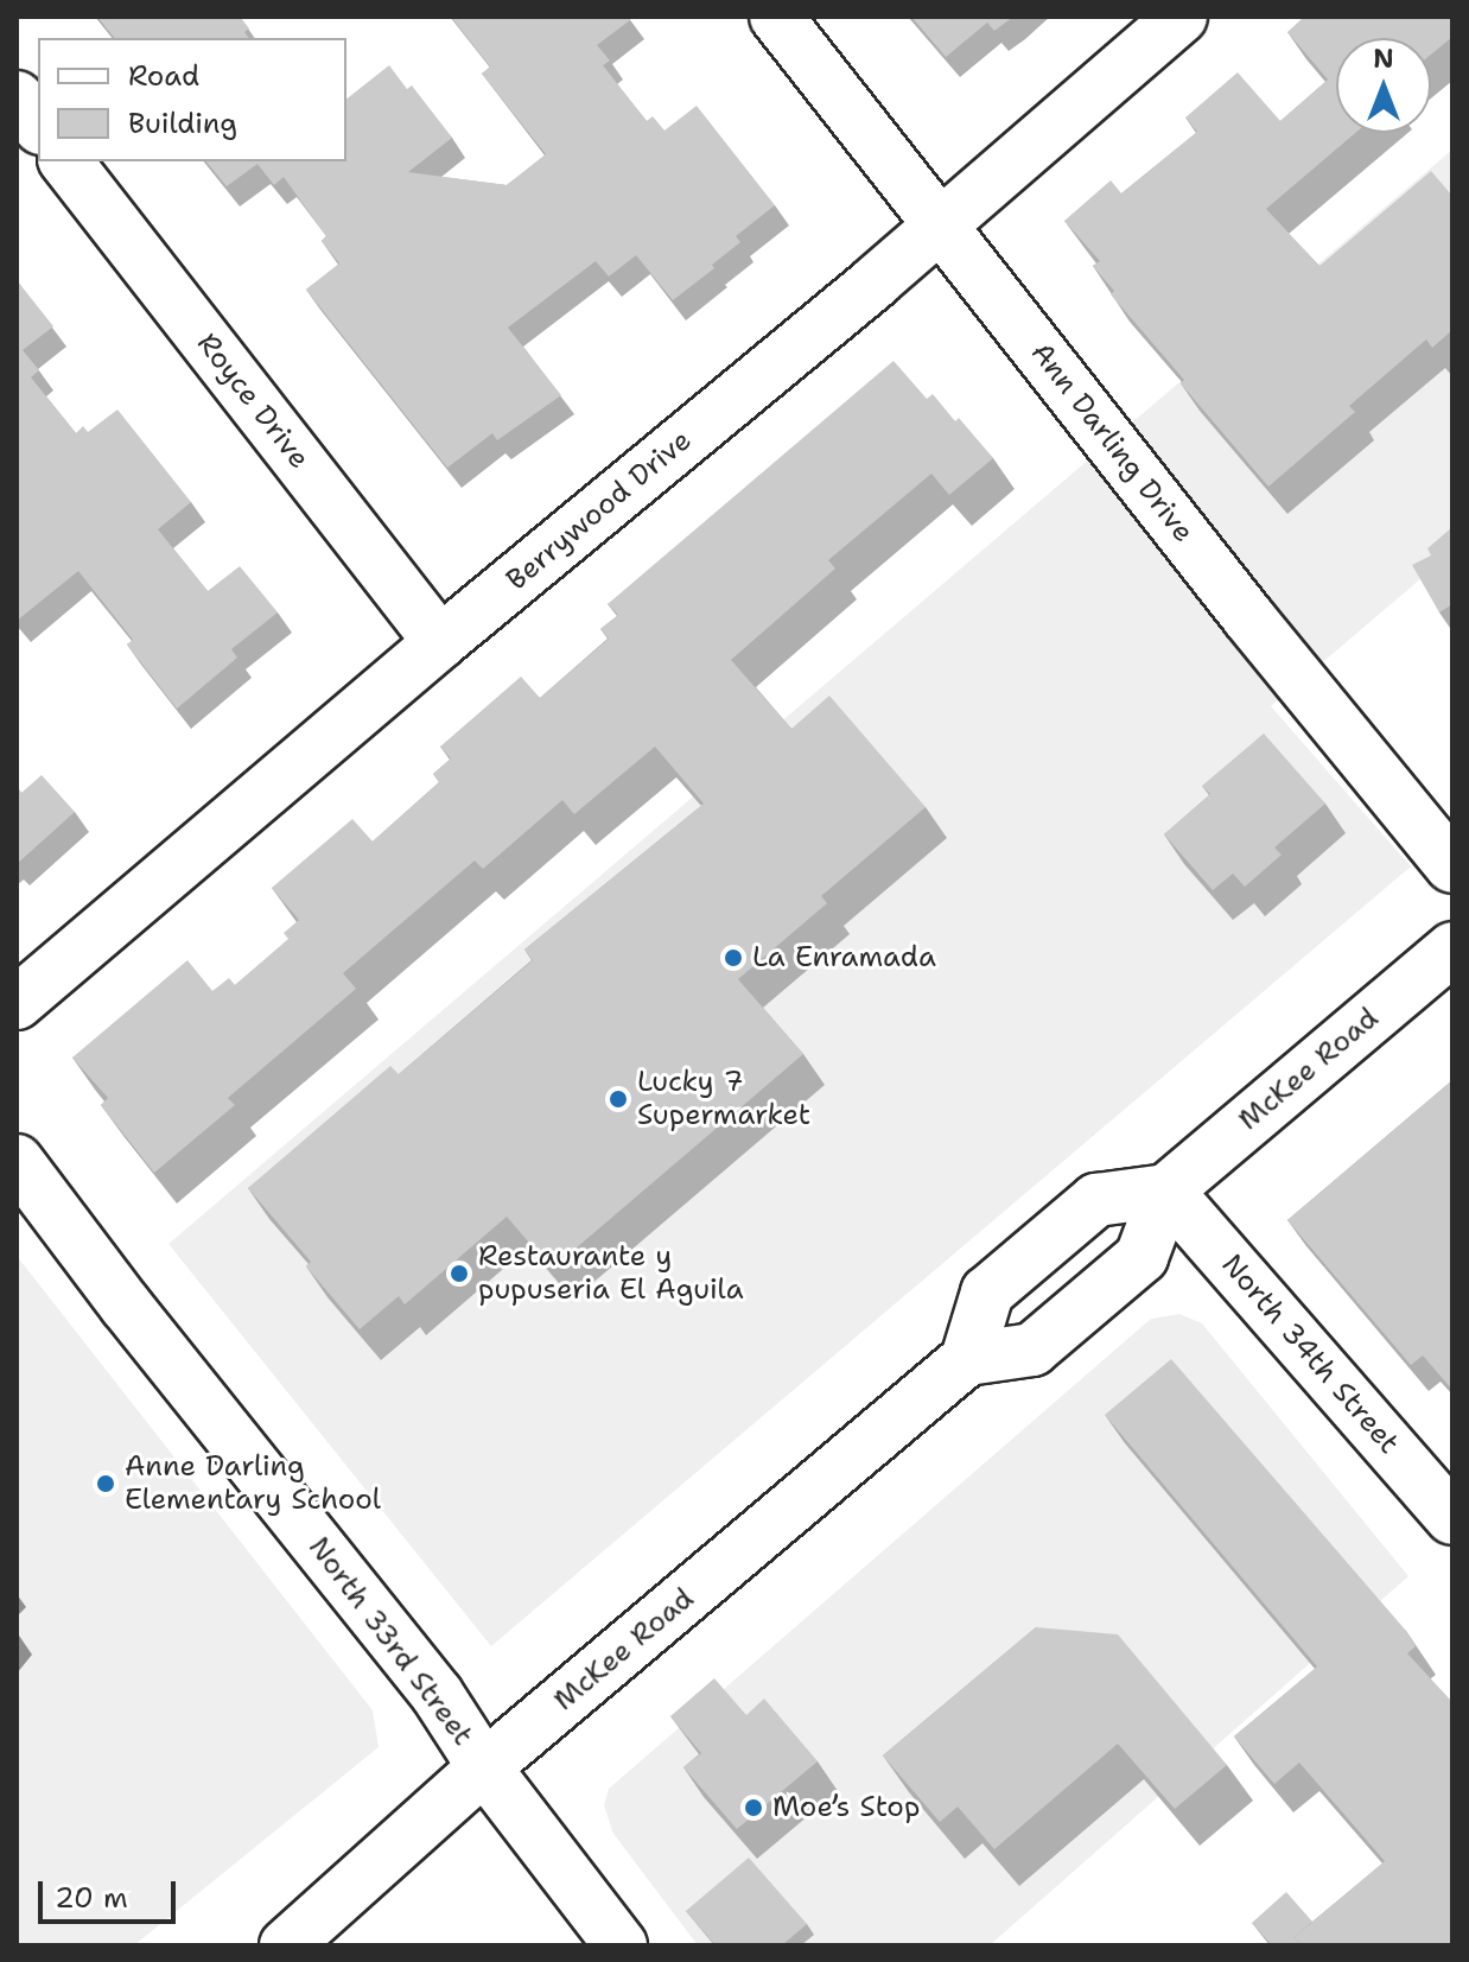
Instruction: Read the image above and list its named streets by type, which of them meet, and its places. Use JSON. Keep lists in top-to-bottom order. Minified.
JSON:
{"streets":{"street":["Royce Drive","Ann Darling Drive","Berrywood Drive","McKee Road","North 34th Street","North 33rd Street"]},"crossings":[["Royce Drive","Berrywood Drive"],["Ann Darling Drive","Berrywood Drive"],["McKee Road","North 34th Street"],["McKee Road","North 33rd Street"]],"places":["La Enramada","Lucky 7 Supermarket","Restaurante y pupuseria El Aguila","Anne Darling Elementary School","Moe’s Stop"],"legend":["Road","Building"],"scale_bar":"20 m","north":"top"}
